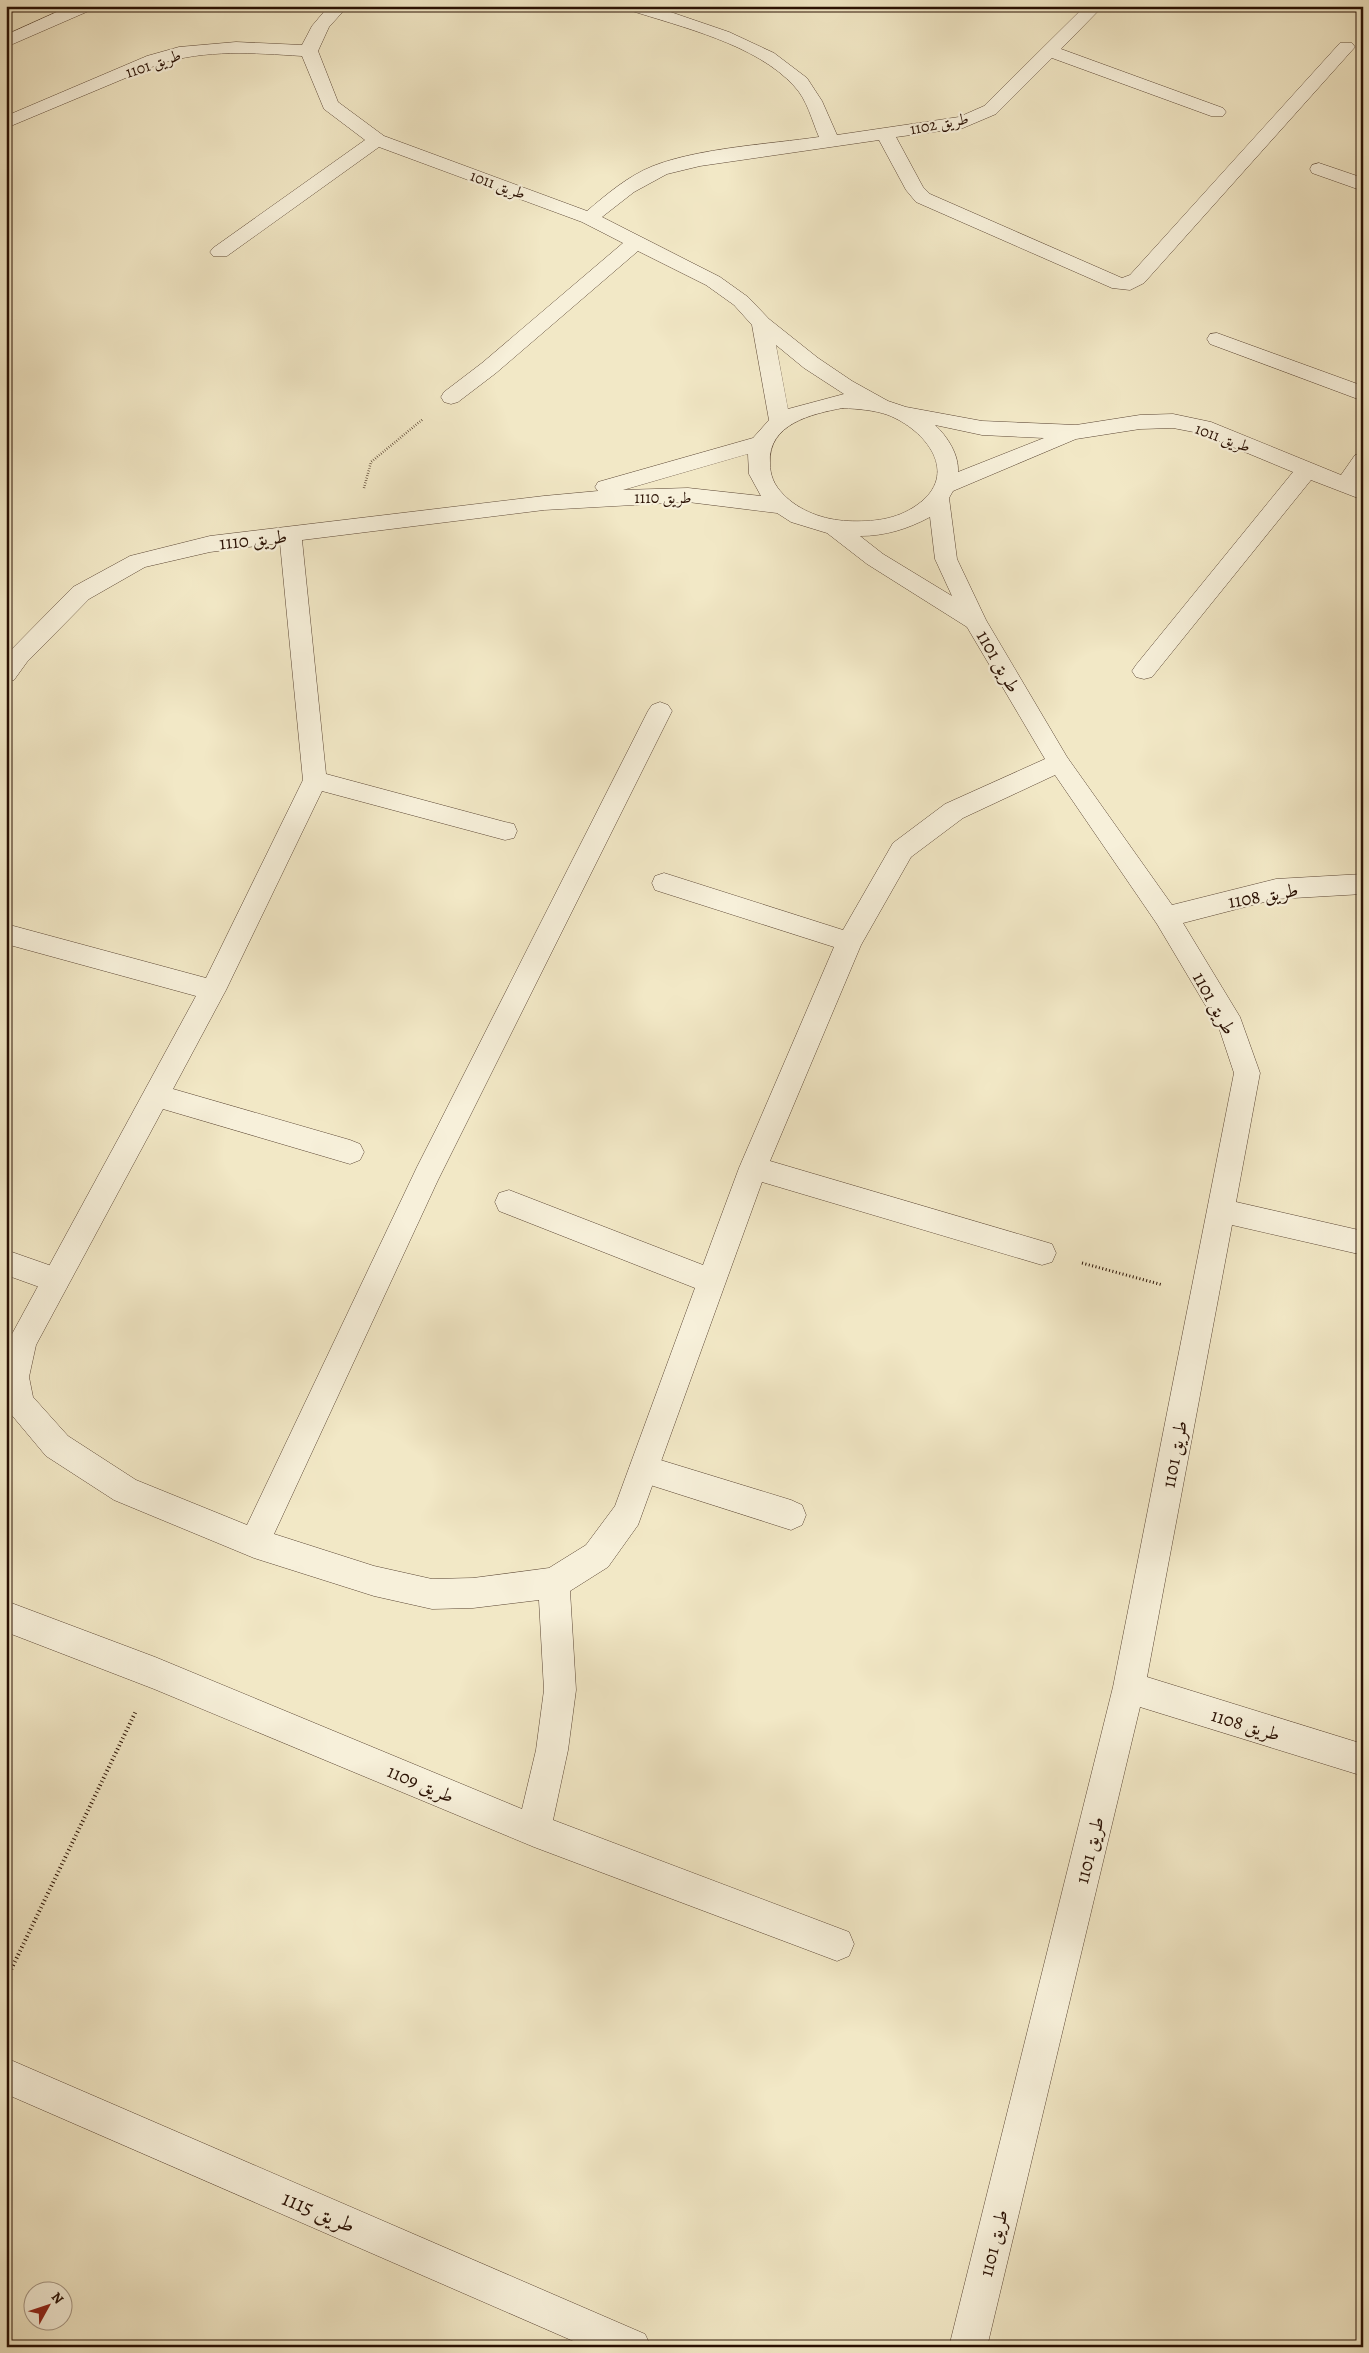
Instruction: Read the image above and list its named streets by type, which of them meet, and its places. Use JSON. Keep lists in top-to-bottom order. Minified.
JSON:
{"streets":{"street":["طريق 1101","طريق 1102","طريق 1011","طريق 1110","طريق 1108","طريق 1109","طريق 1115"]},"crossings":[["طريق 1101","طريق 1011"],["طريق 1101","طريق 1110"],["طريق 1101","طريق 1108"],["طريق 1102","طريق 1011"],["طريق 1011","طريق 1110"]],"north":"top right"}
